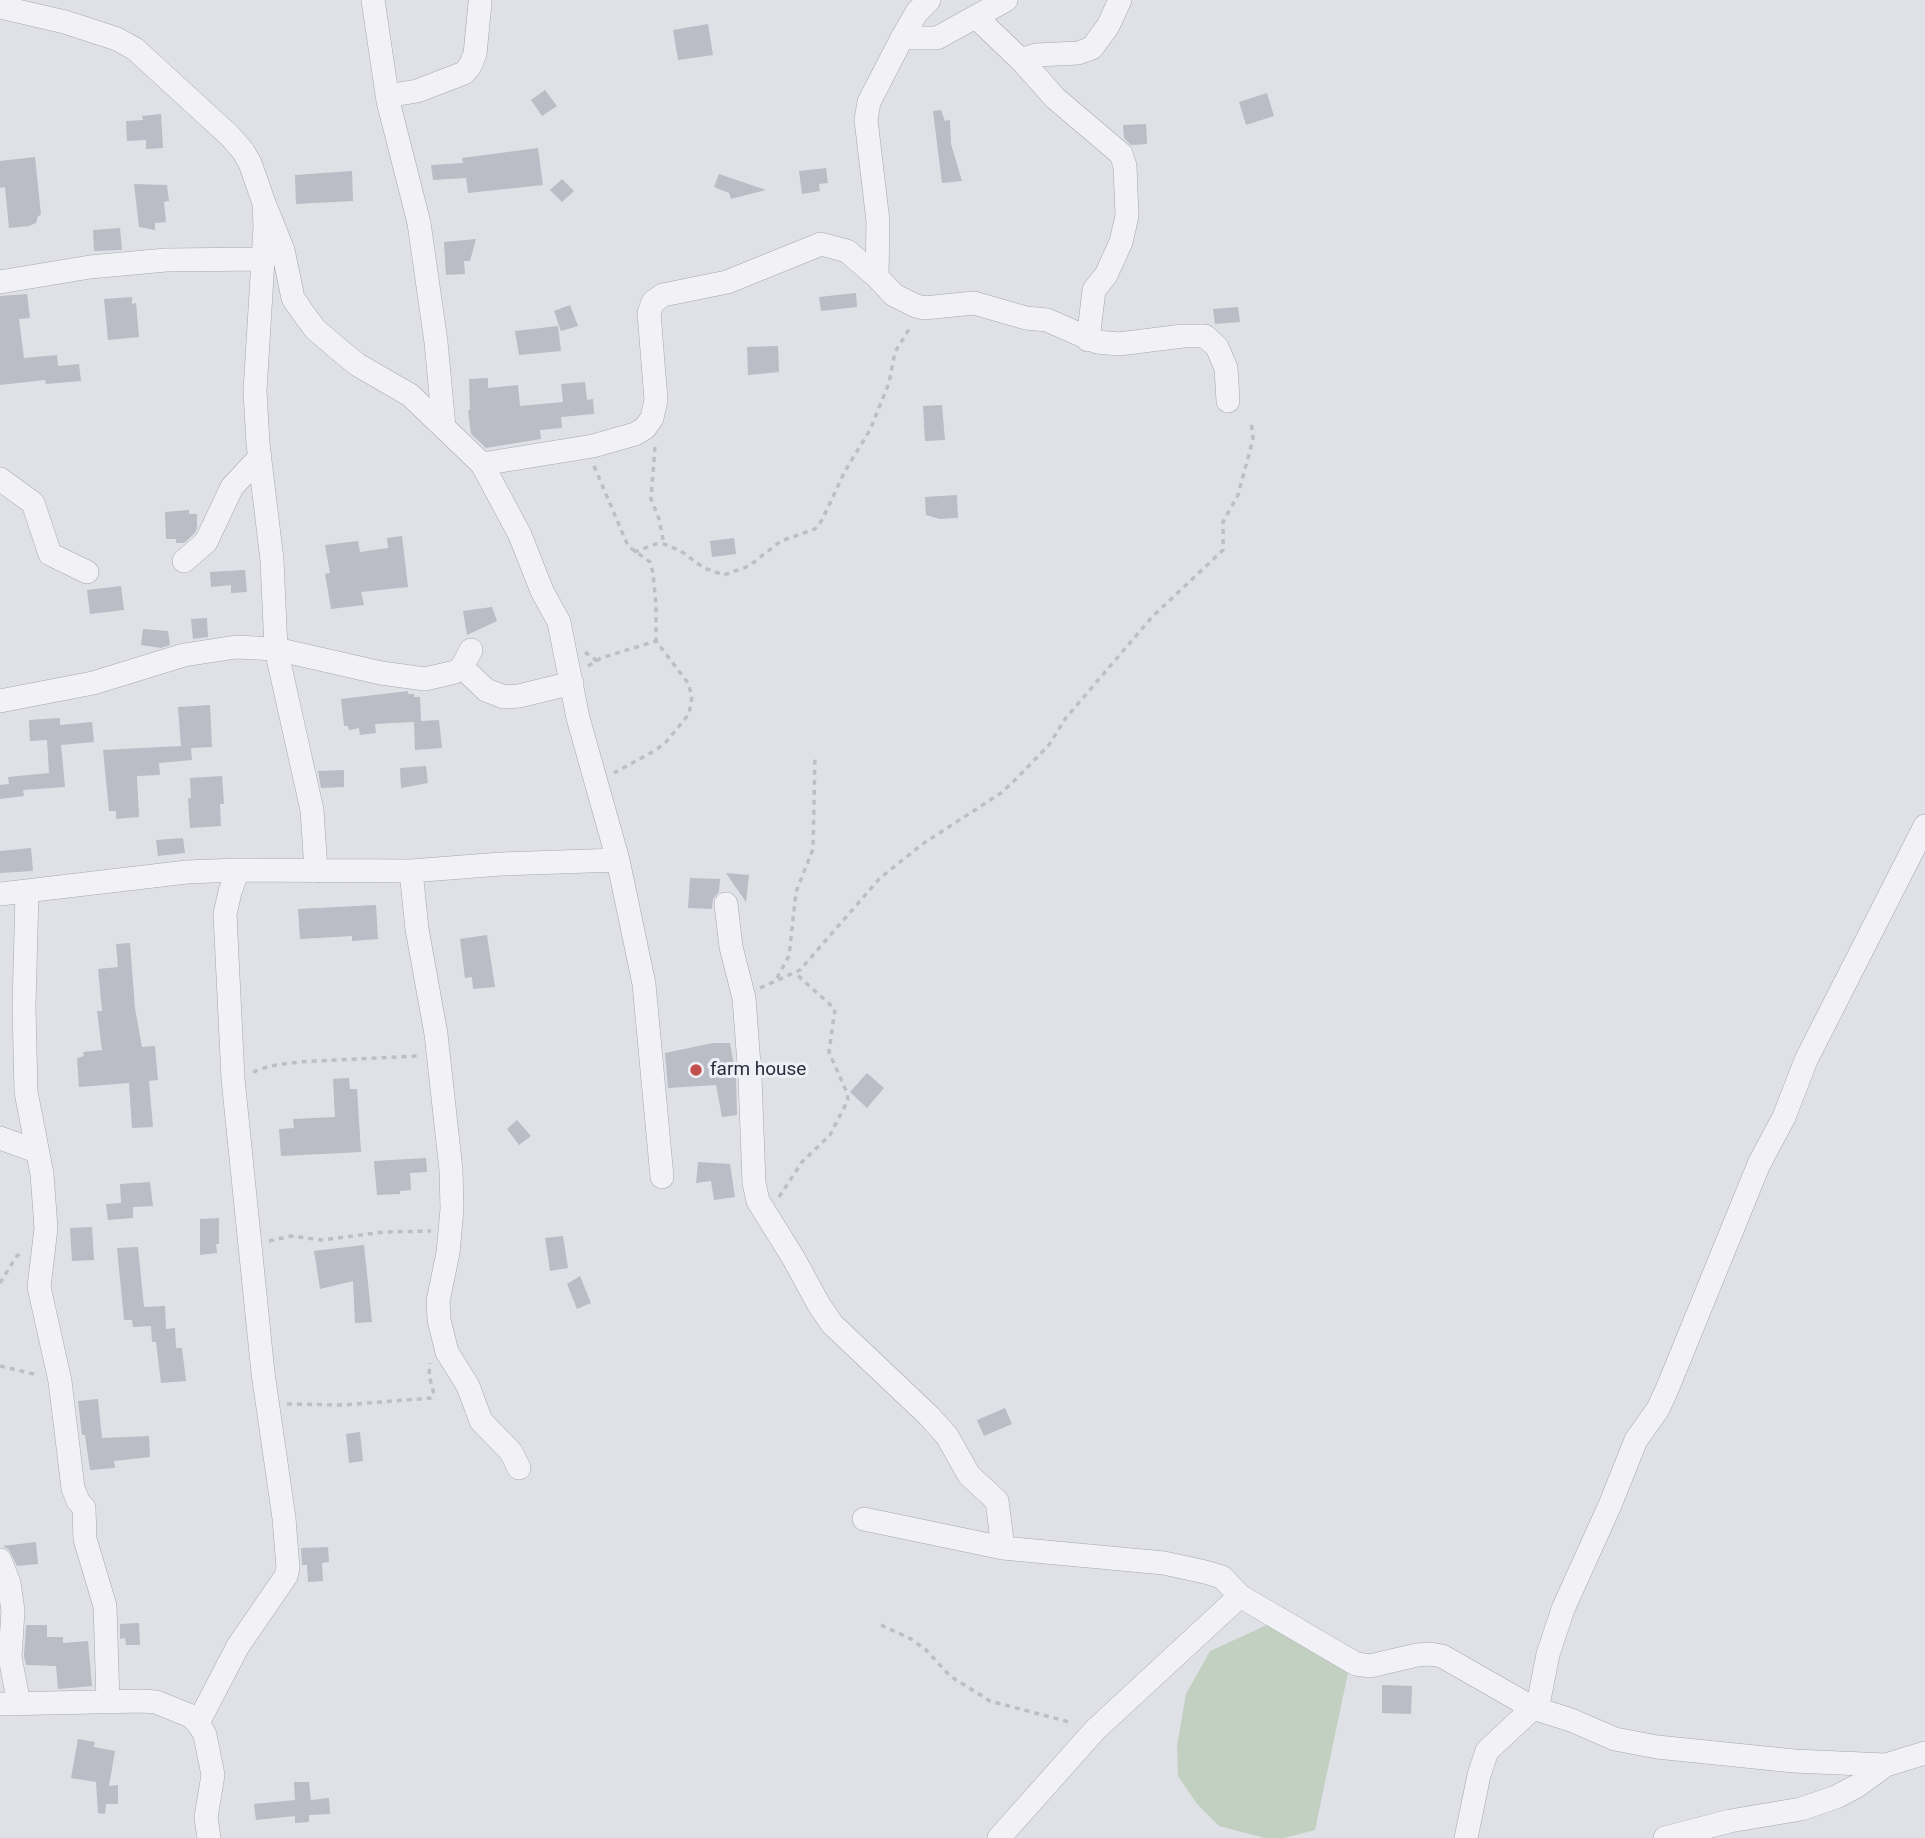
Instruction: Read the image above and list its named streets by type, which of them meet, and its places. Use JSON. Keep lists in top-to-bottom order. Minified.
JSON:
{"places":["farm house"]}
